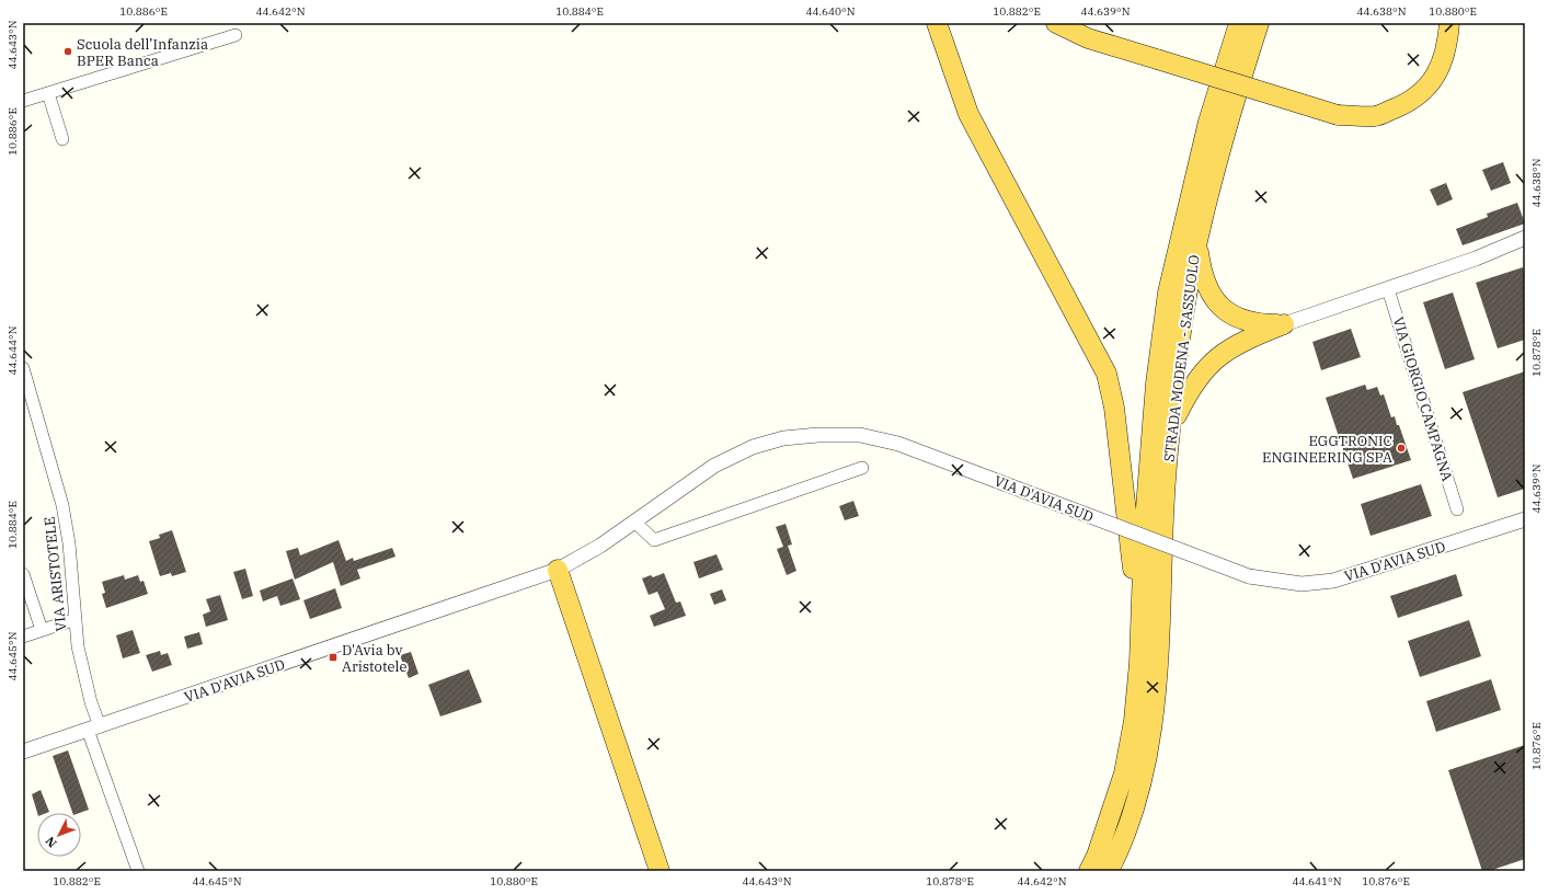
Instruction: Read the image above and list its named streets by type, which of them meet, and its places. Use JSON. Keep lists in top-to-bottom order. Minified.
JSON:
{"streets":{"highway":["STRADA MODENA - SASSUOLO"],"street":["VIA GIORGIO CAMPAGNA","VIA D'AVIA SUD","VIA ARISTOTELE"]},"crossings":[["VIA D'AVIA SUD","VIA ARISTOTELE"]],"places":{"other":["Scuola dell’Infanzia BPER Banca","EGGTRONIC ENGINEERING SPA"],"transit":["D'Avia bv Aristotele"]},"north":"bottom left","coordinates":["10.886°E","44.642°N","10.884°E","44.640°N","10.882°E","44.639°N","44.638°N","10.880°E","44.643°N","44.644°N","10.878°E","44.645°N","10.876°E","44.641°N"]}
